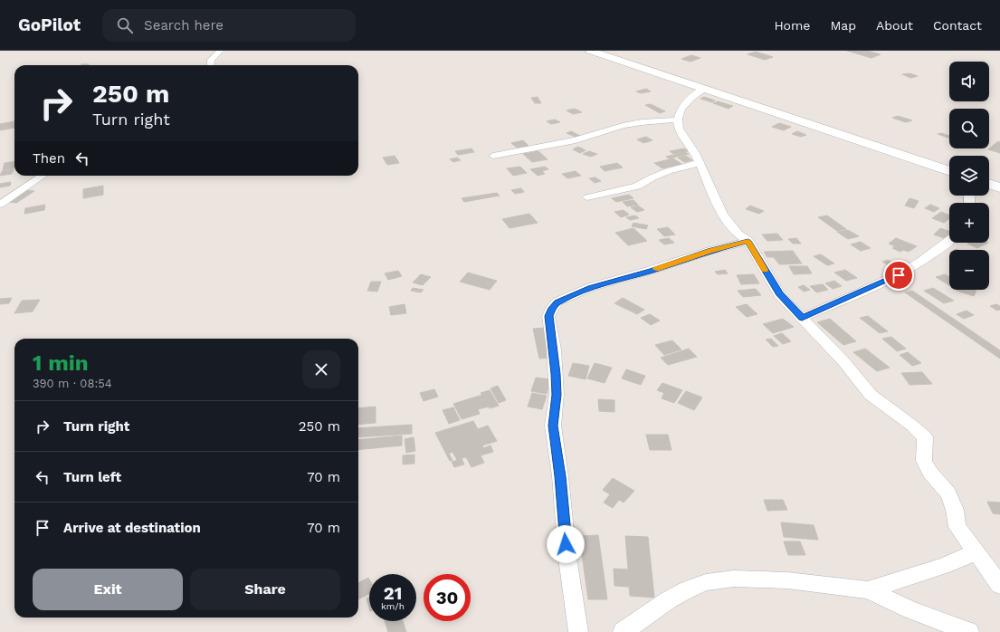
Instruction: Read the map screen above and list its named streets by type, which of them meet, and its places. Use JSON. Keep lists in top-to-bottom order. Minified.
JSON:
{"page":{"header":"GoPilot","search":"Search here","nav":["Home","Map","About","Contact"],"map_buttons":["+","−"],"turn":["250 m","Turn right"],"then":"Then","heading":["1 min","390 m · 08:54"],"list":[{"name":"Turn right","value":"250 m"},{"name":"Turn left","value":"70 m"},{"name":"Arrive at destination","value":"70 m"}],"buttons":["Exit","Share"],"speed":"21 km/h","limit":"30"}}
